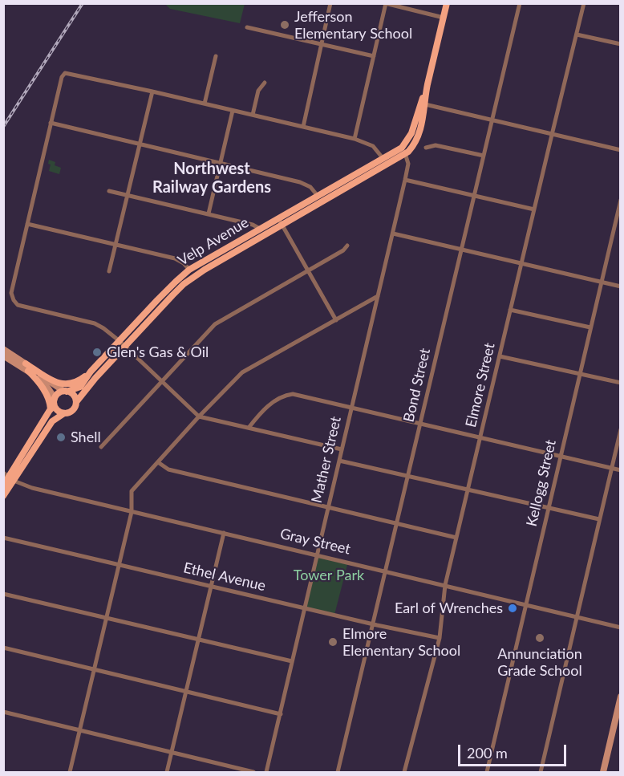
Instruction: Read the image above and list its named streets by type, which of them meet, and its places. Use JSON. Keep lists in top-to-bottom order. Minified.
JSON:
{"streets":{"main road":["Velp Avenue","Mather Street"],"street":["Bond Street","Elmore Street","Kellogg Street","Gray Street","Ethel Avenue"]},"crossings":[["Velp Avenue","Mather Street"],["Bond Street","Gray Street"],["Bond Street","Ethel Avenue"],["Elmore Street","Gray Street"],["Elmore Street","Ethel Avenue"],["Mather Street","Gray Street"],["Mather Street","Ethel Avenue"],["Kellogg Street","Gray Street"]],"districts":["Northwest Railway Gardens"],"parks":["Tower Park"],"places":["Jefferson Elementary School","Glen's Gas & Oil","Shell","Earl of Wrenches","Annunciation Grade School","Elmore Elementary School"],"scale_bar":"200 m"}
